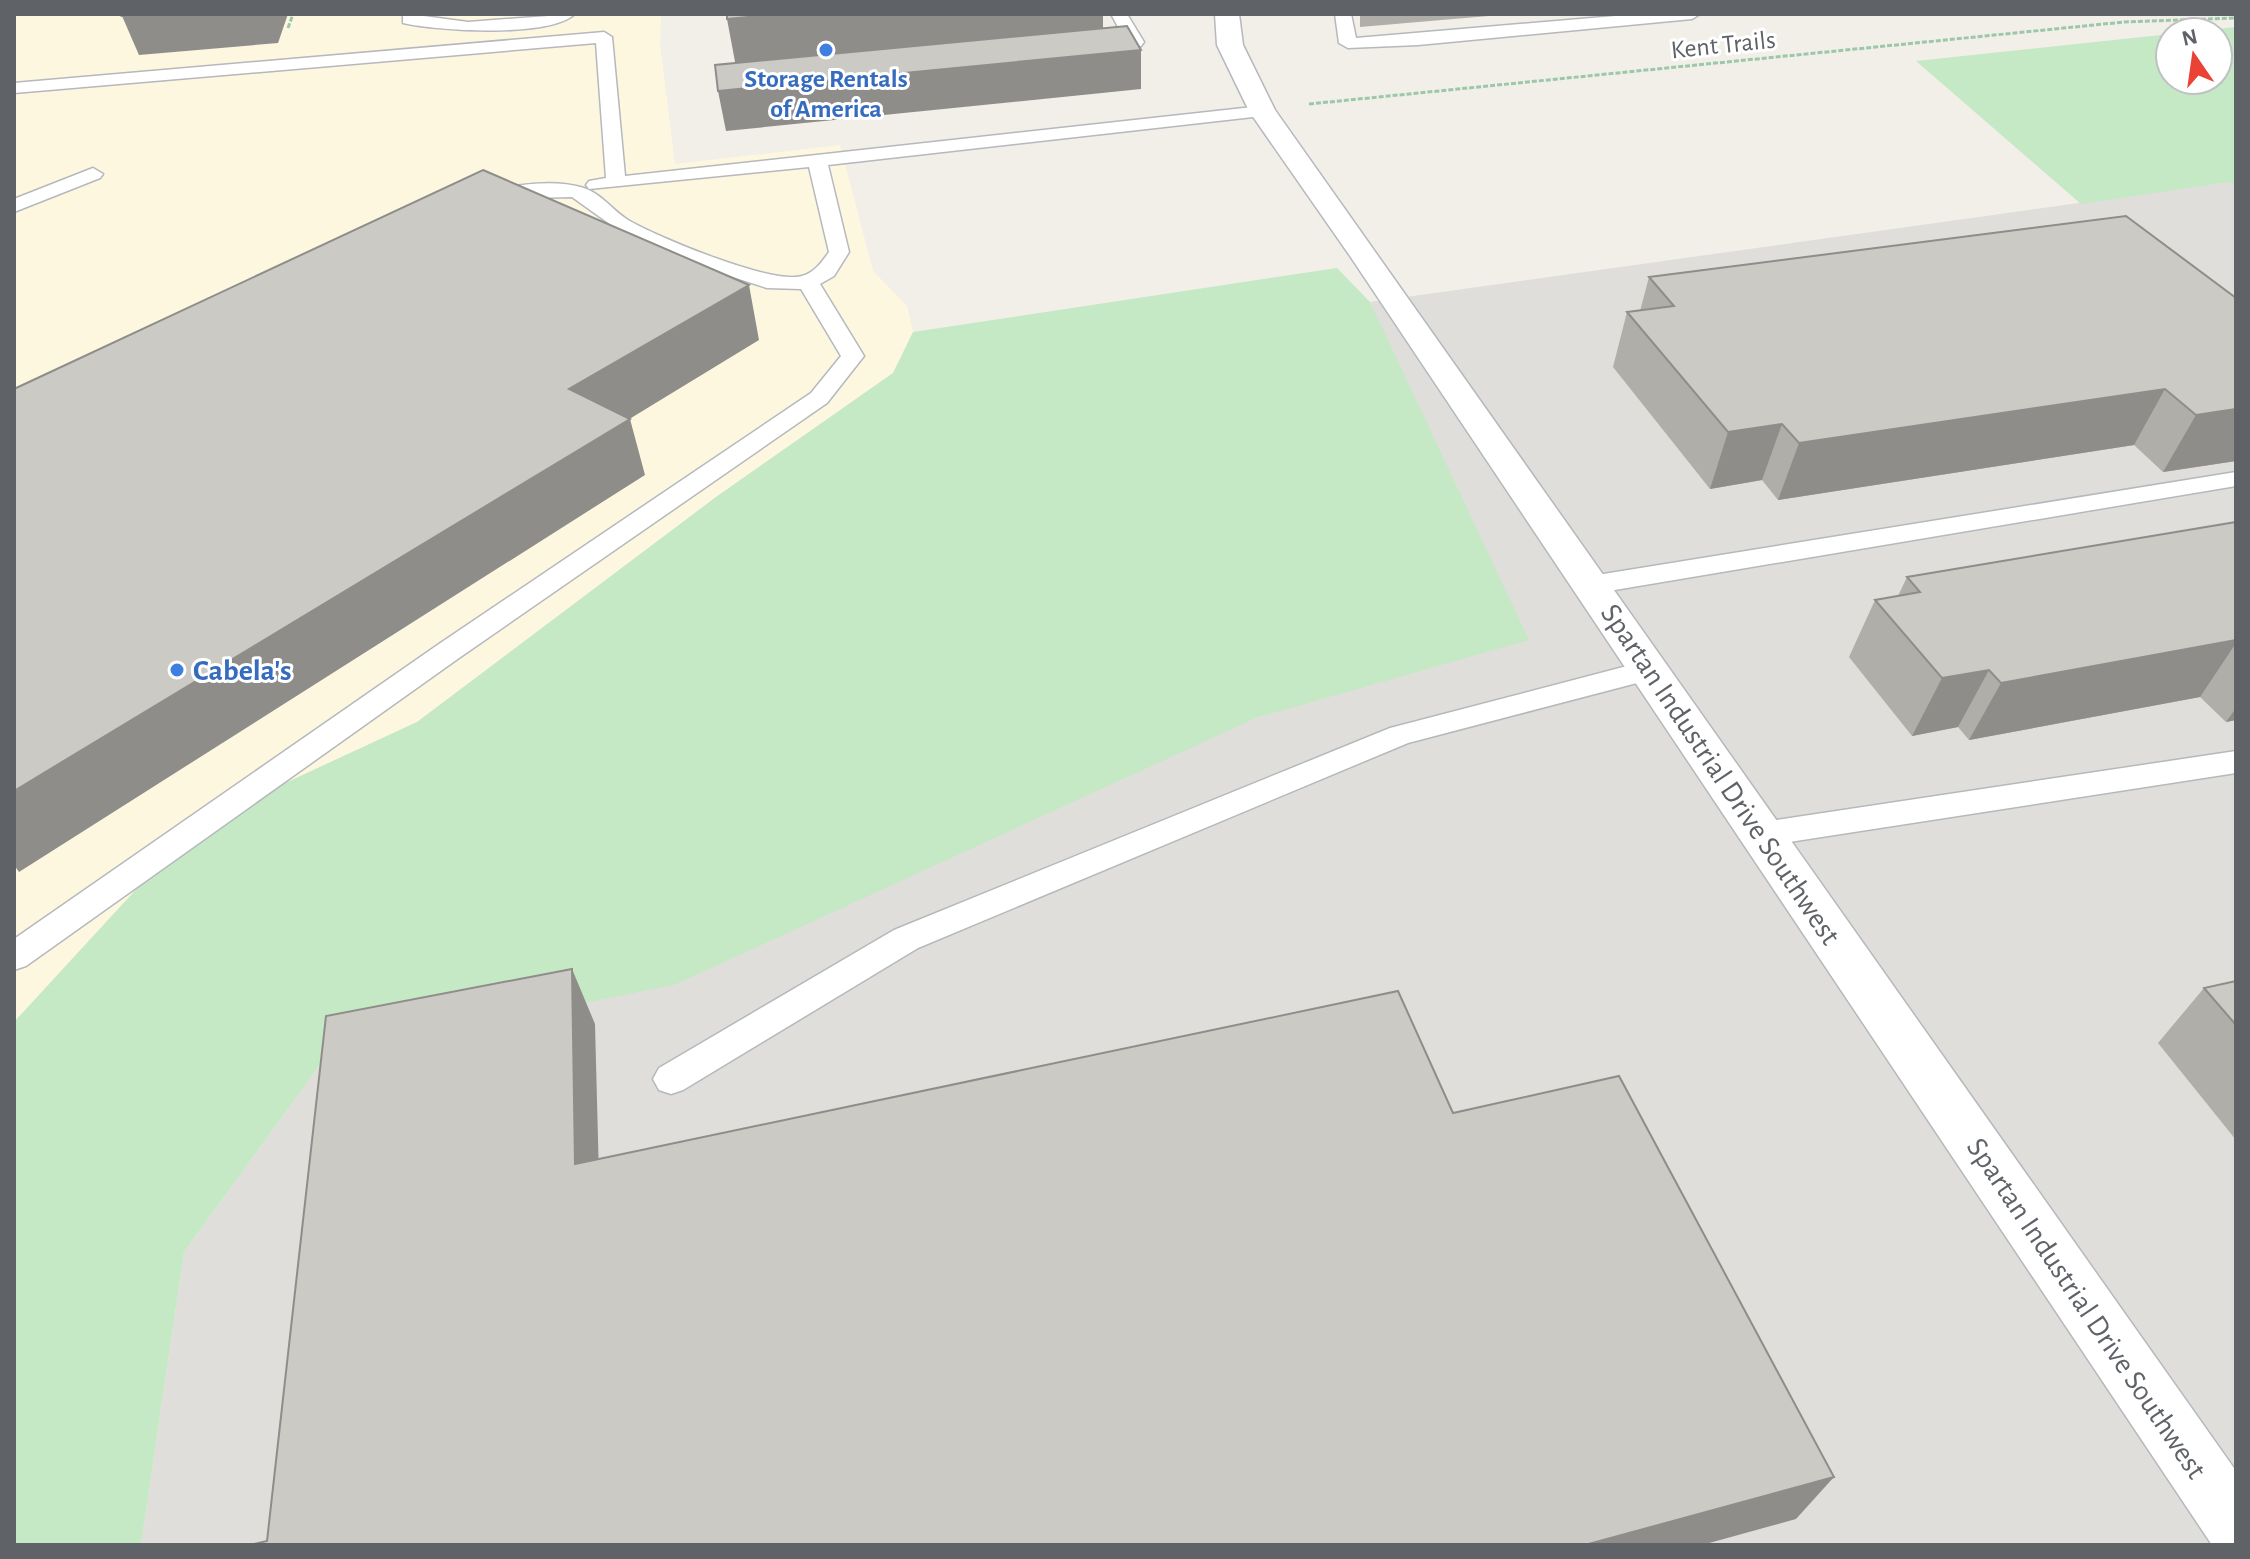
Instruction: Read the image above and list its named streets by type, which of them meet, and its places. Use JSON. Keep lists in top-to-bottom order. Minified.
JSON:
{"streets":{"street":["Spartan Industrial Drive Southwest"],"path":["Kent Trails"]},"crossings":[["Kent Trails","Spartan Industrial Drive Southwest"]],"places":["Storage Rentals of America","Cabela's"],"north":"top"}
